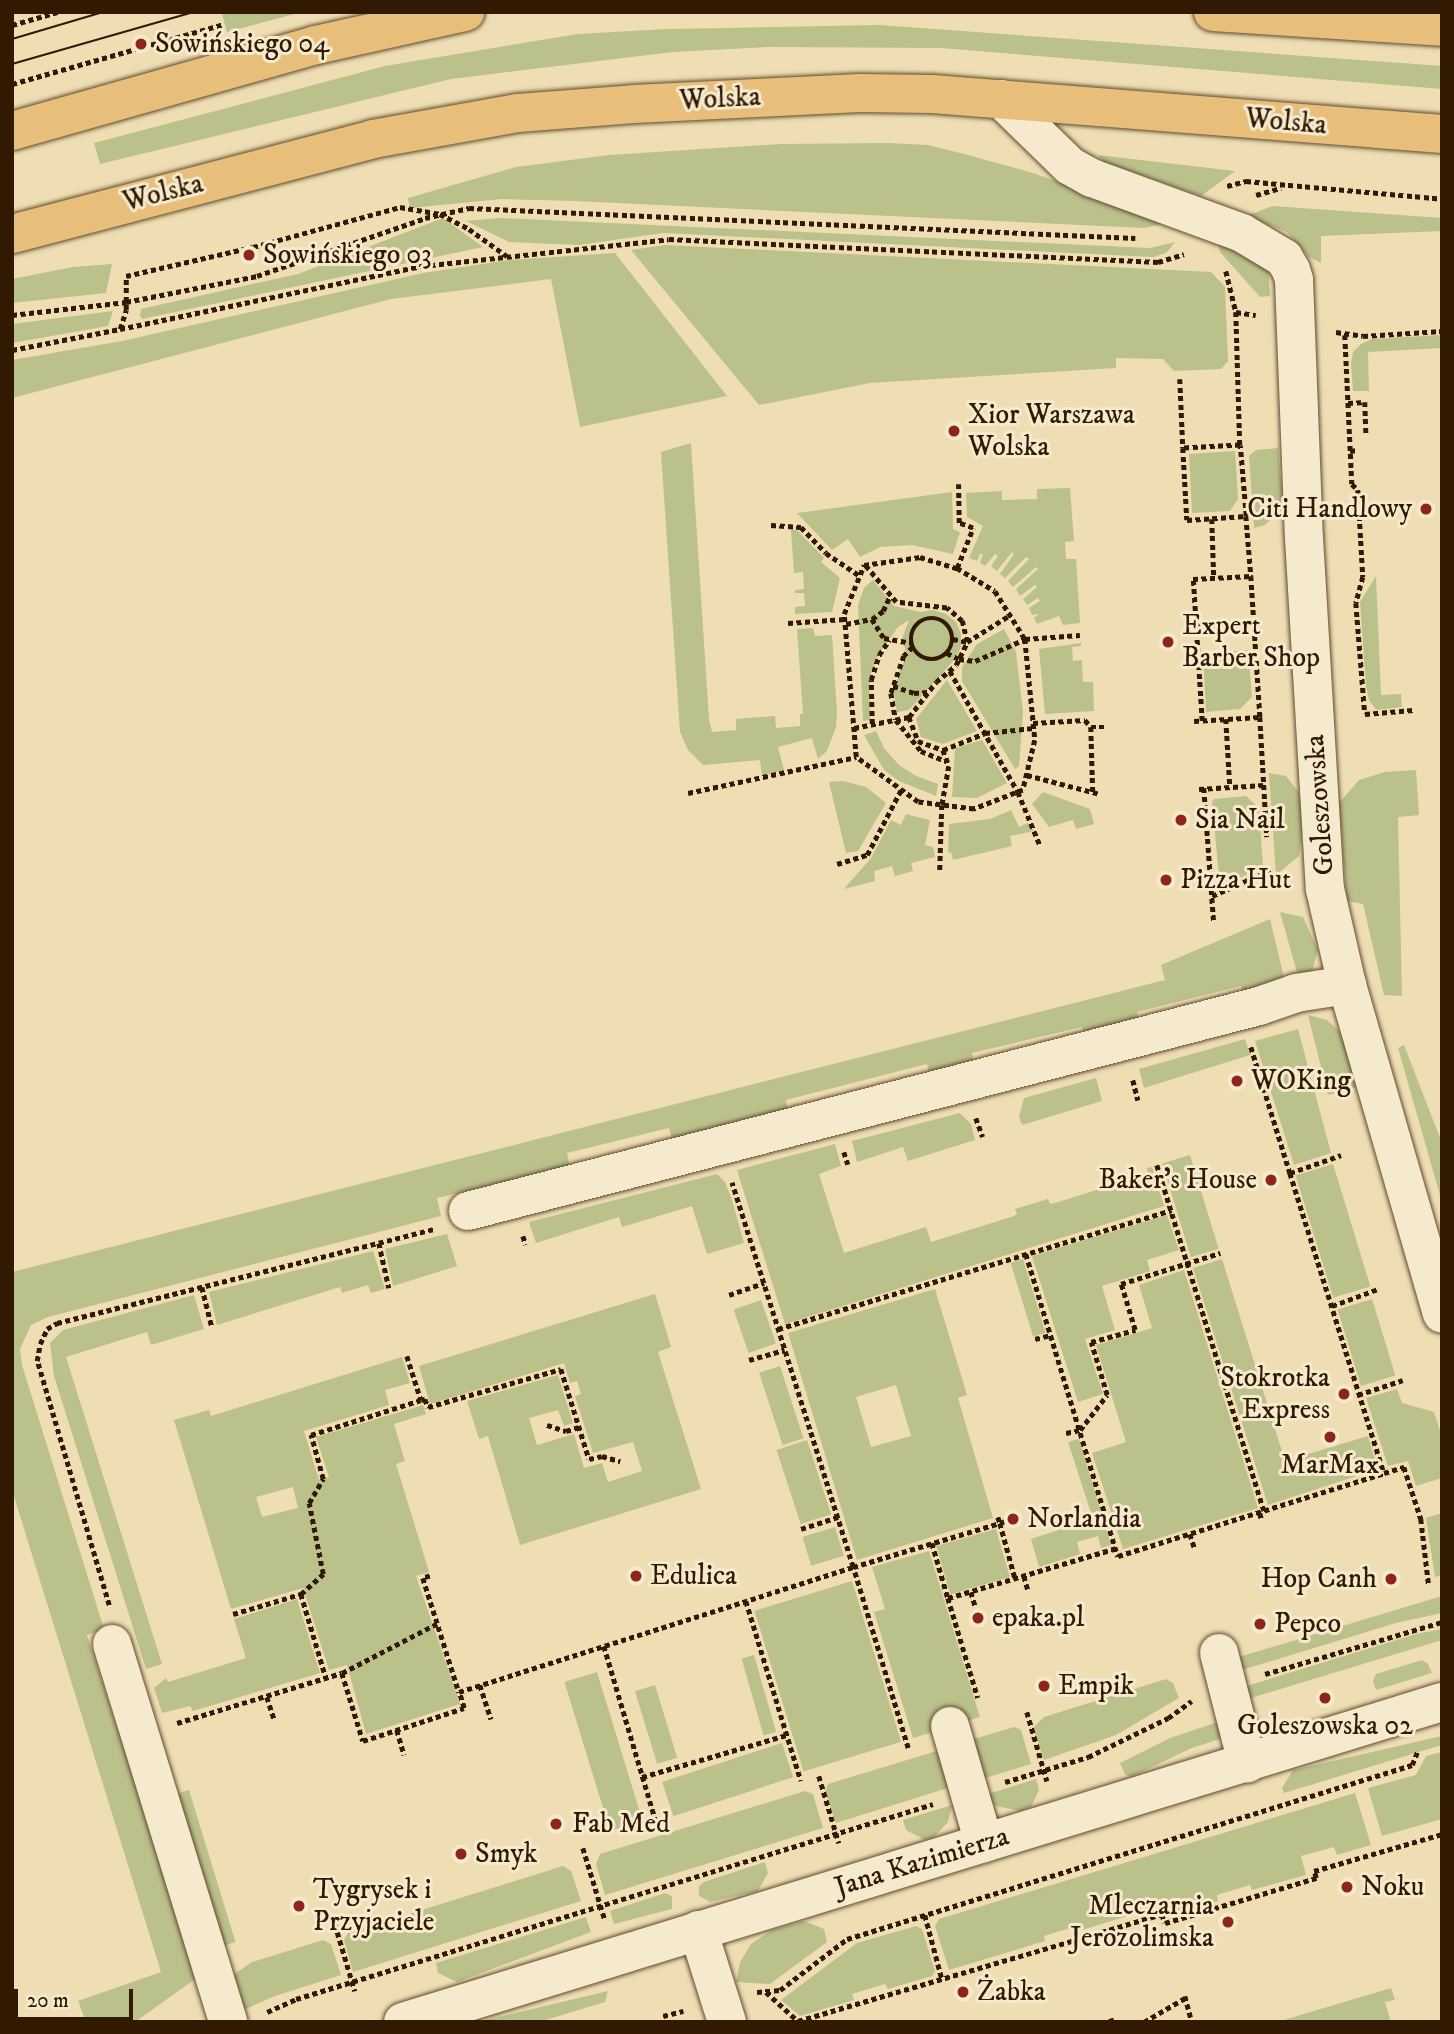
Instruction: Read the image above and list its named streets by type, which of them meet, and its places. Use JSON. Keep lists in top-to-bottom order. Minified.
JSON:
{"streets":{"main road":["Wolska"],"street":["Goleszowska","Jana Kazimierza"]},"crossings":[["Wolska","Goleszowska"]],"places":["Sowińskiego 04","Sowińskiego 03","Xior Warszawa Wolska","Citi Handlowy","Expert Barber Shop","Sia Nail","Pizza Hut","WOKing","Baker's House","Stokrotka Express","MarMax","Norlandia","Edulica","Hop Canh","epaka.pl","Pepco","Empik","Goleszowska 02","Fab Med","Smyk","Noku","Tygrysek i Przyjaciele","Mleczarnia Jerozolimska","Żabka"],"scale_bar":"20 m"}
